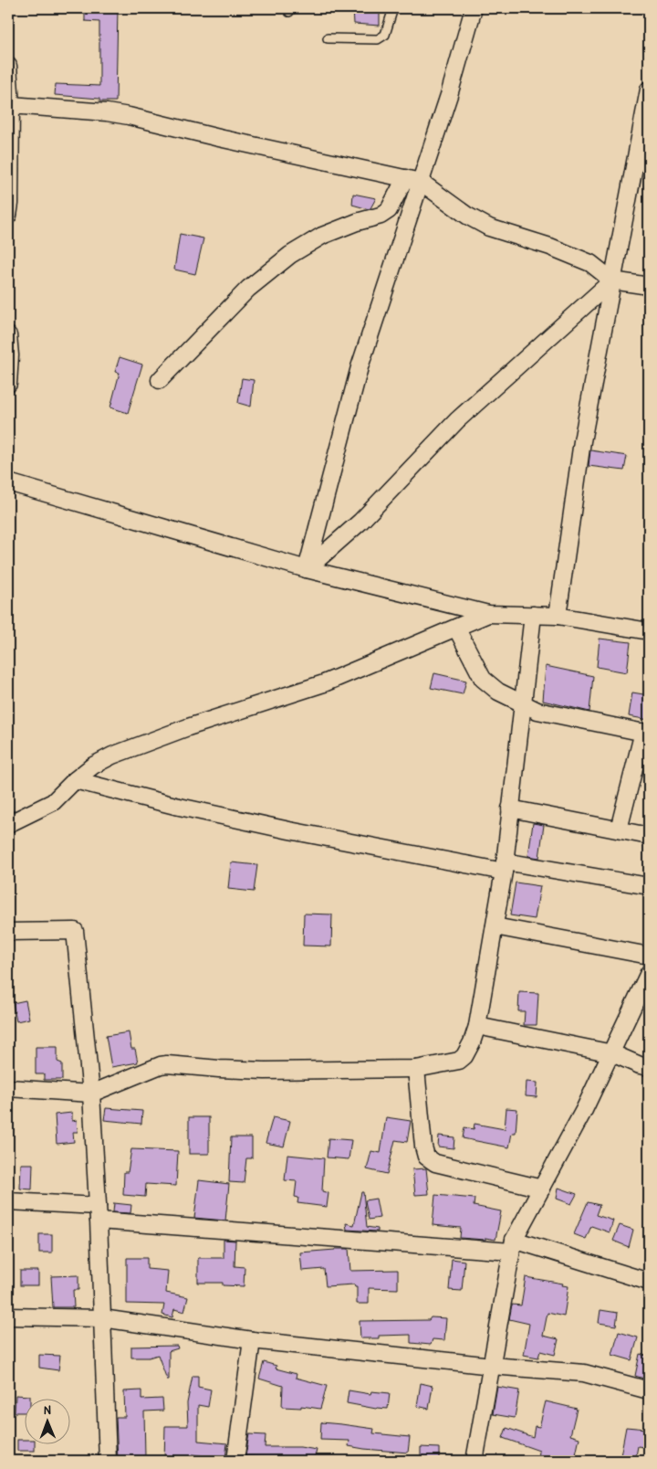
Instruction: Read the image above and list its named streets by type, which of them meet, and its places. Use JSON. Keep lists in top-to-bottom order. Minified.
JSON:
{"north":"top"}
